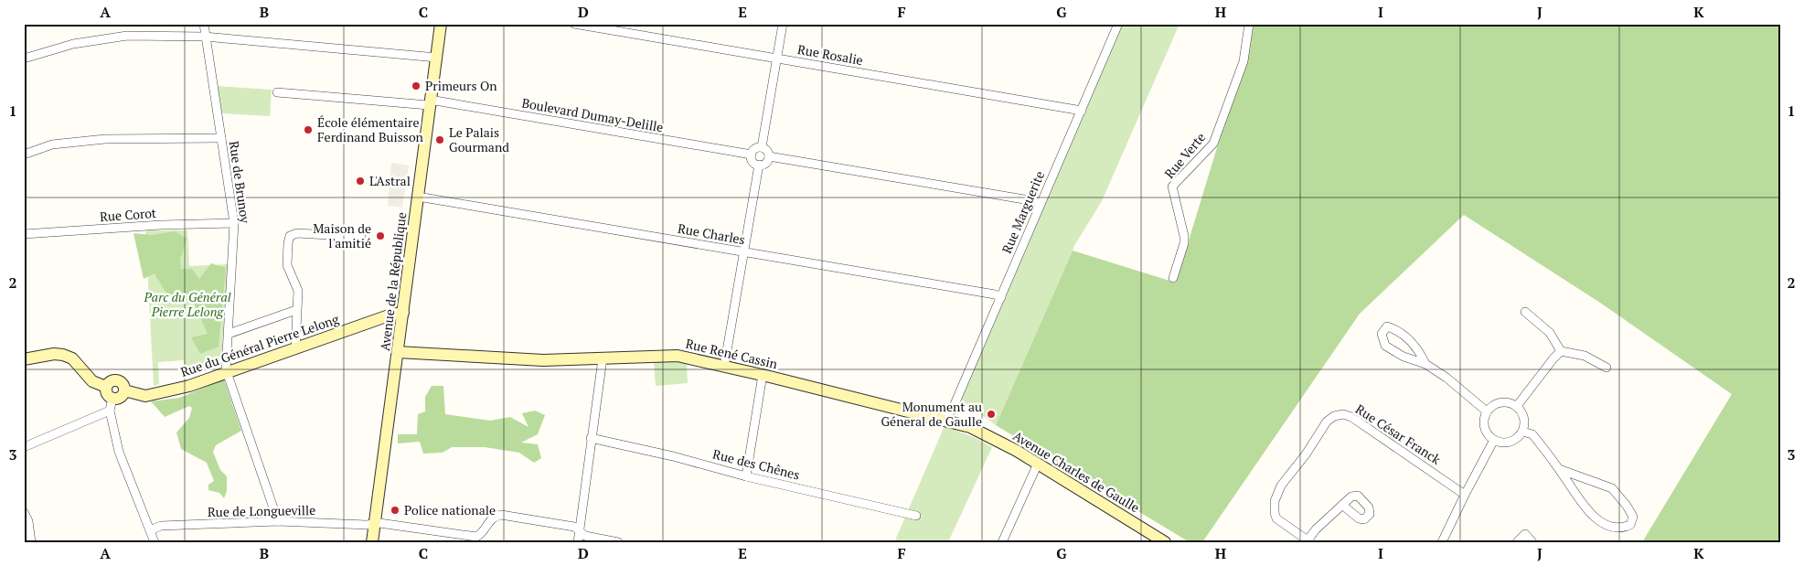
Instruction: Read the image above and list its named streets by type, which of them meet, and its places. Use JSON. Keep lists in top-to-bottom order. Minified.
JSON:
{"streets":{"main road":["Avenue de la République","Rue du Général Pierre Lelong","Rue René Cassin","Avenue Charles de Gaulle"],"street":["Rue Rosalie","Boulevard Dumay-Delille","Rue Verte","Rue de Brunoy","Rue Marguerite","Rue Corot","Rue Charles","Rue César Franck","Rue des Chênes","Rue de Longueville"]},"crossings":[["Rue Rosalie","Rue Marguerite"],["Boulevard Dumay-Delille","Avenue de la République"],["Rue de Brunoy","Rue Corot"],["Rue de Brunoy","Rue du Général Pierre Lelong"],["Rue de Brunoy","Rue de Longueville"],["Rue Marguerite","Rue Charles"],["Rue Charles","Avenue de la République"],["Avenue de la République","Rue du Général Pierre Lelong"],["Avenue de la République","Rue René Cassin"],["Avenue de la République","Rue de Longueville"],["Rue René Cassin","Avenue Charles de Gaulle"]],"parks":["Parc du Général Pierre Lelong"],"places":["Primeurs On","École élémentaire Ferdinand Buisson","Le Palais Gourmand","L'Astral","Maison de l'amitié","Monument au Géneral de Gaulle","Police nationale"],"grid":{"columns":["A","B","C","D","E","F","G","H","I","J","K"],"rows":["1","2","3"]}}
